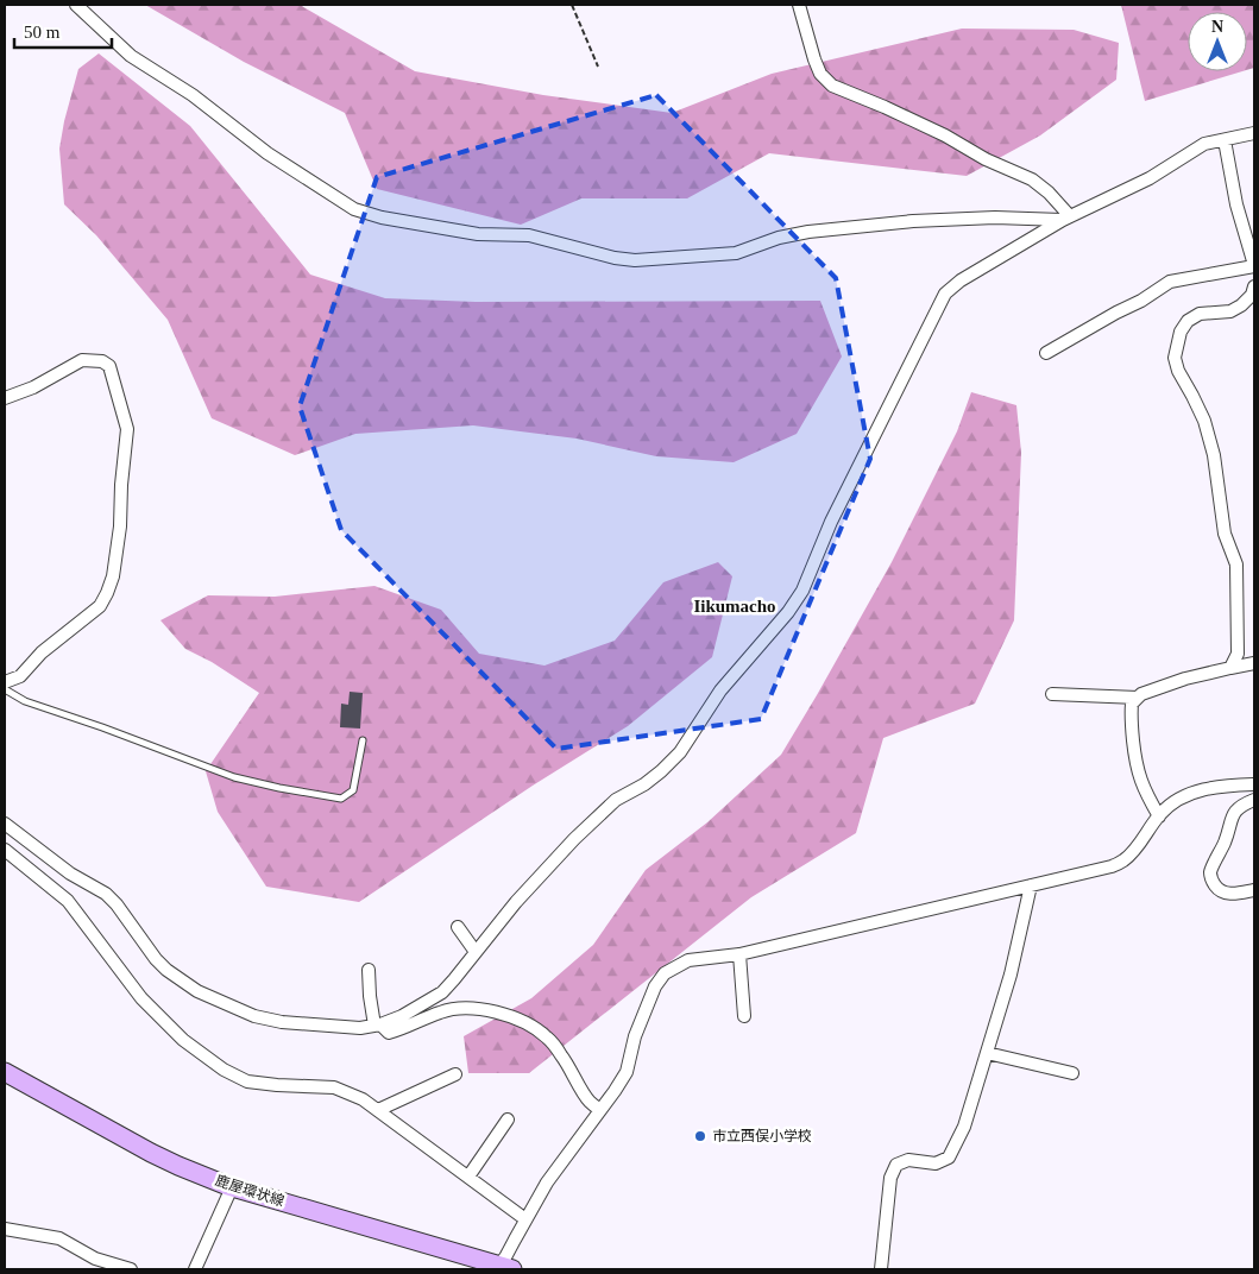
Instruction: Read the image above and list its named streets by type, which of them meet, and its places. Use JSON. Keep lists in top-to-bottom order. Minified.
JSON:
{"streets":{"main road":["鹿屋環状線"]},"districts":["Iikumacho"],"places":["市立西俣小学校"],"scale_bar":"50 m","north":"top"}
